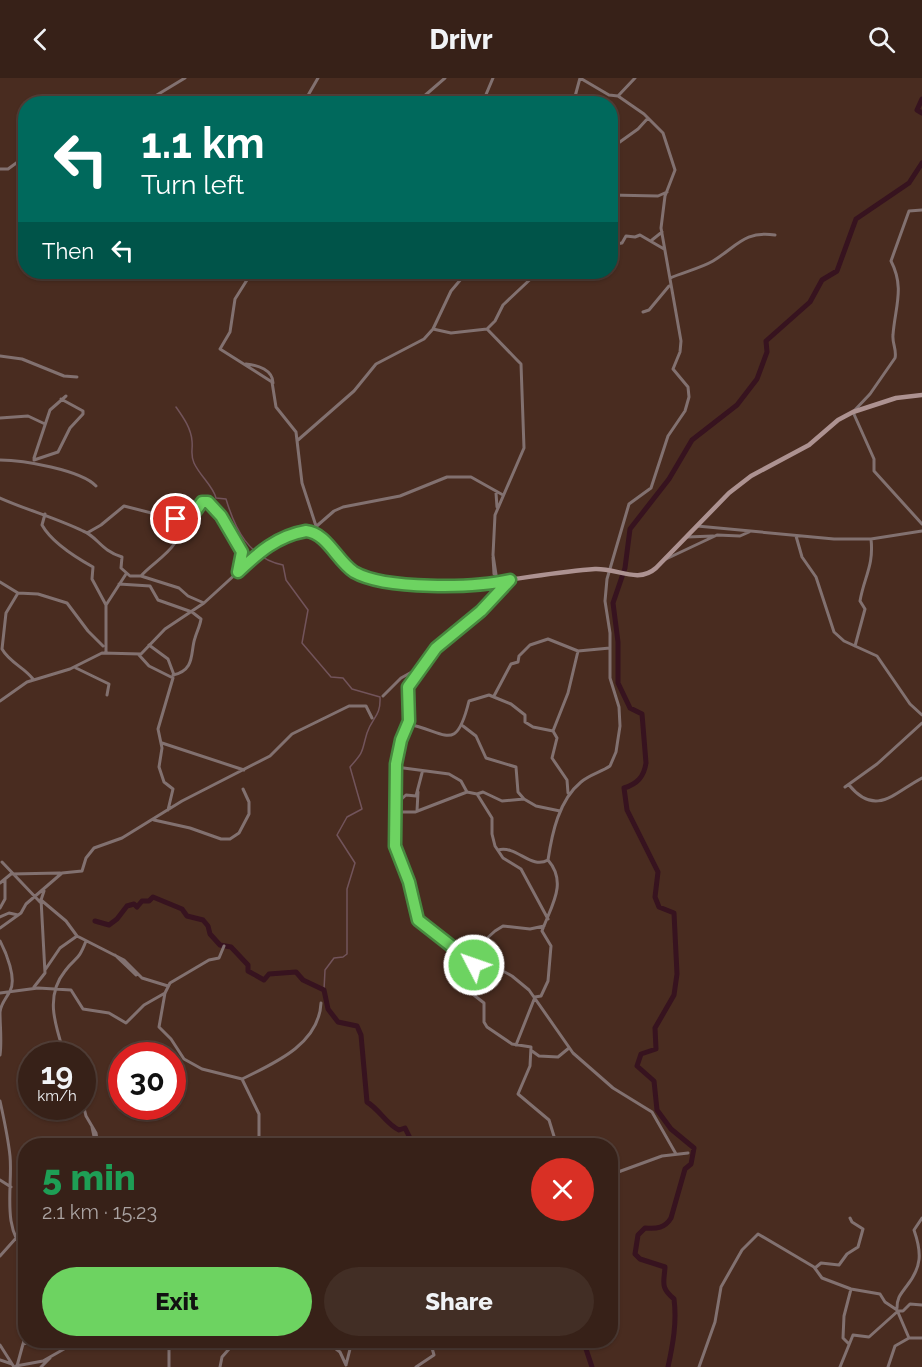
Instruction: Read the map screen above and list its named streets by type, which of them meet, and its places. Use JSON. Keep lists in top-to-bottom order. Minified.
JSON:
{"page":{"header":"Drivr","turn":["1.1 km","Turn left"],"then":"Then","speed":"19 km/h","limit":"30","heading":["5 min","2.1 km · 15:23"],"buttons":["Exit","Share"]}}
